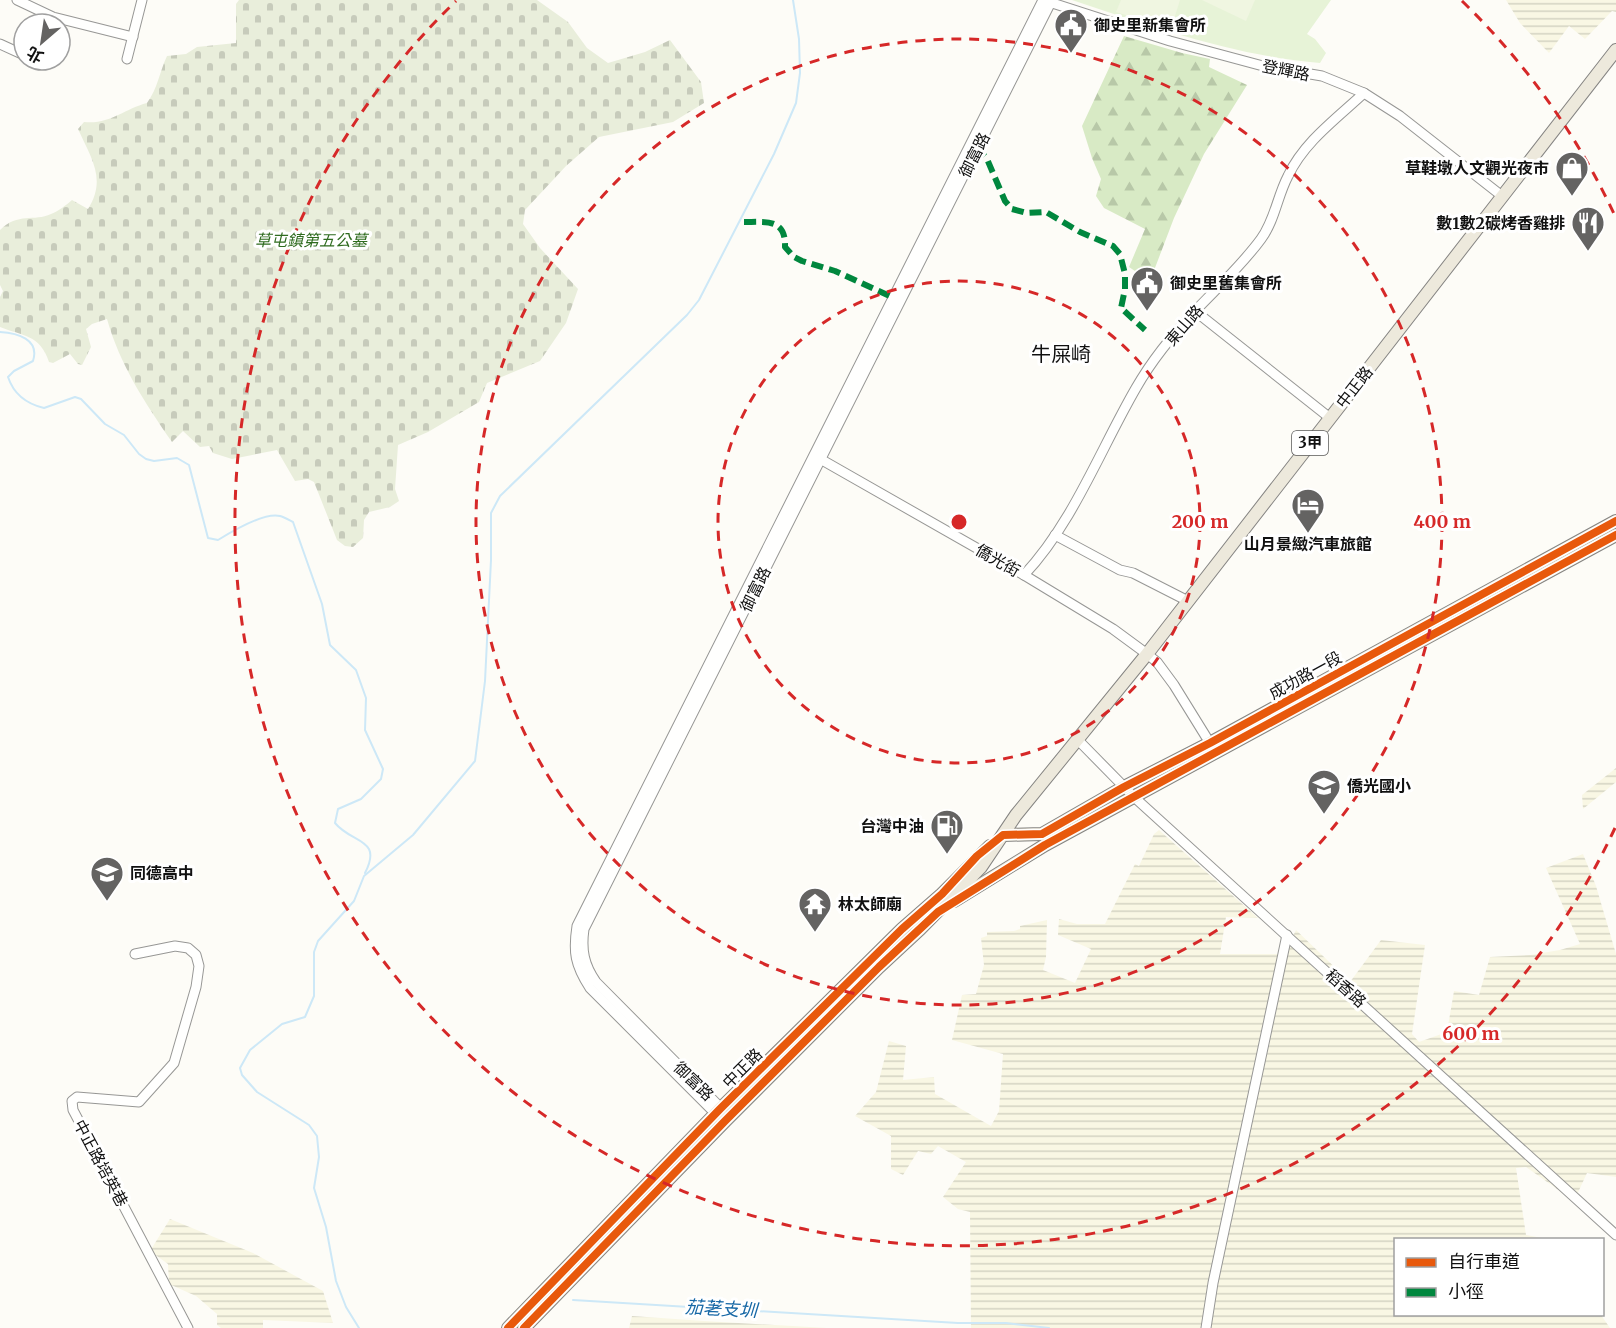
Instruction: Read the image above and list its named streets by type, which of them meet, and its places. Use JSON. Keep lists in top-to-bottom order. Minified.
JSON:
{"streets":{"main road":["中正路","3甲","成功路一段"],"street":["登輝路","御富路","東山路","僑光街","稻香路","中正路培英巷"]},"crossings":[["登輝路","御富路"],["登輝路","東山路"],["登輝路","中正路"],["御富路","中正路"],["御富路","僑光街"],["東山路","僑光街"],["中正路","僑光街"],["中正路","成功路一段"],["中正路","稻香路"],["僑光街","成功路一段"],["成功路一段","稻香路"]],"districts":["牛屎崎"],"water":["茄荖支圳"],"parks":["草屯鎮第五公墓"],"places":{"public building":["御史里新集會所","御史里舊集會所"],"shop":["草鞋墩人文觀光夜市"],"restaurant":["數1數2碳烤香雞排"],"hotel":["山月景緻汽車旅館"],"school or university":["僑光國小","同德高中"],"fuel station":["台灣中油"],"temple":["林太師廟"]},"legend":["自行車道","小徑"],"north":"bottom left","rings":["200 m","400 m","600 m"]}
